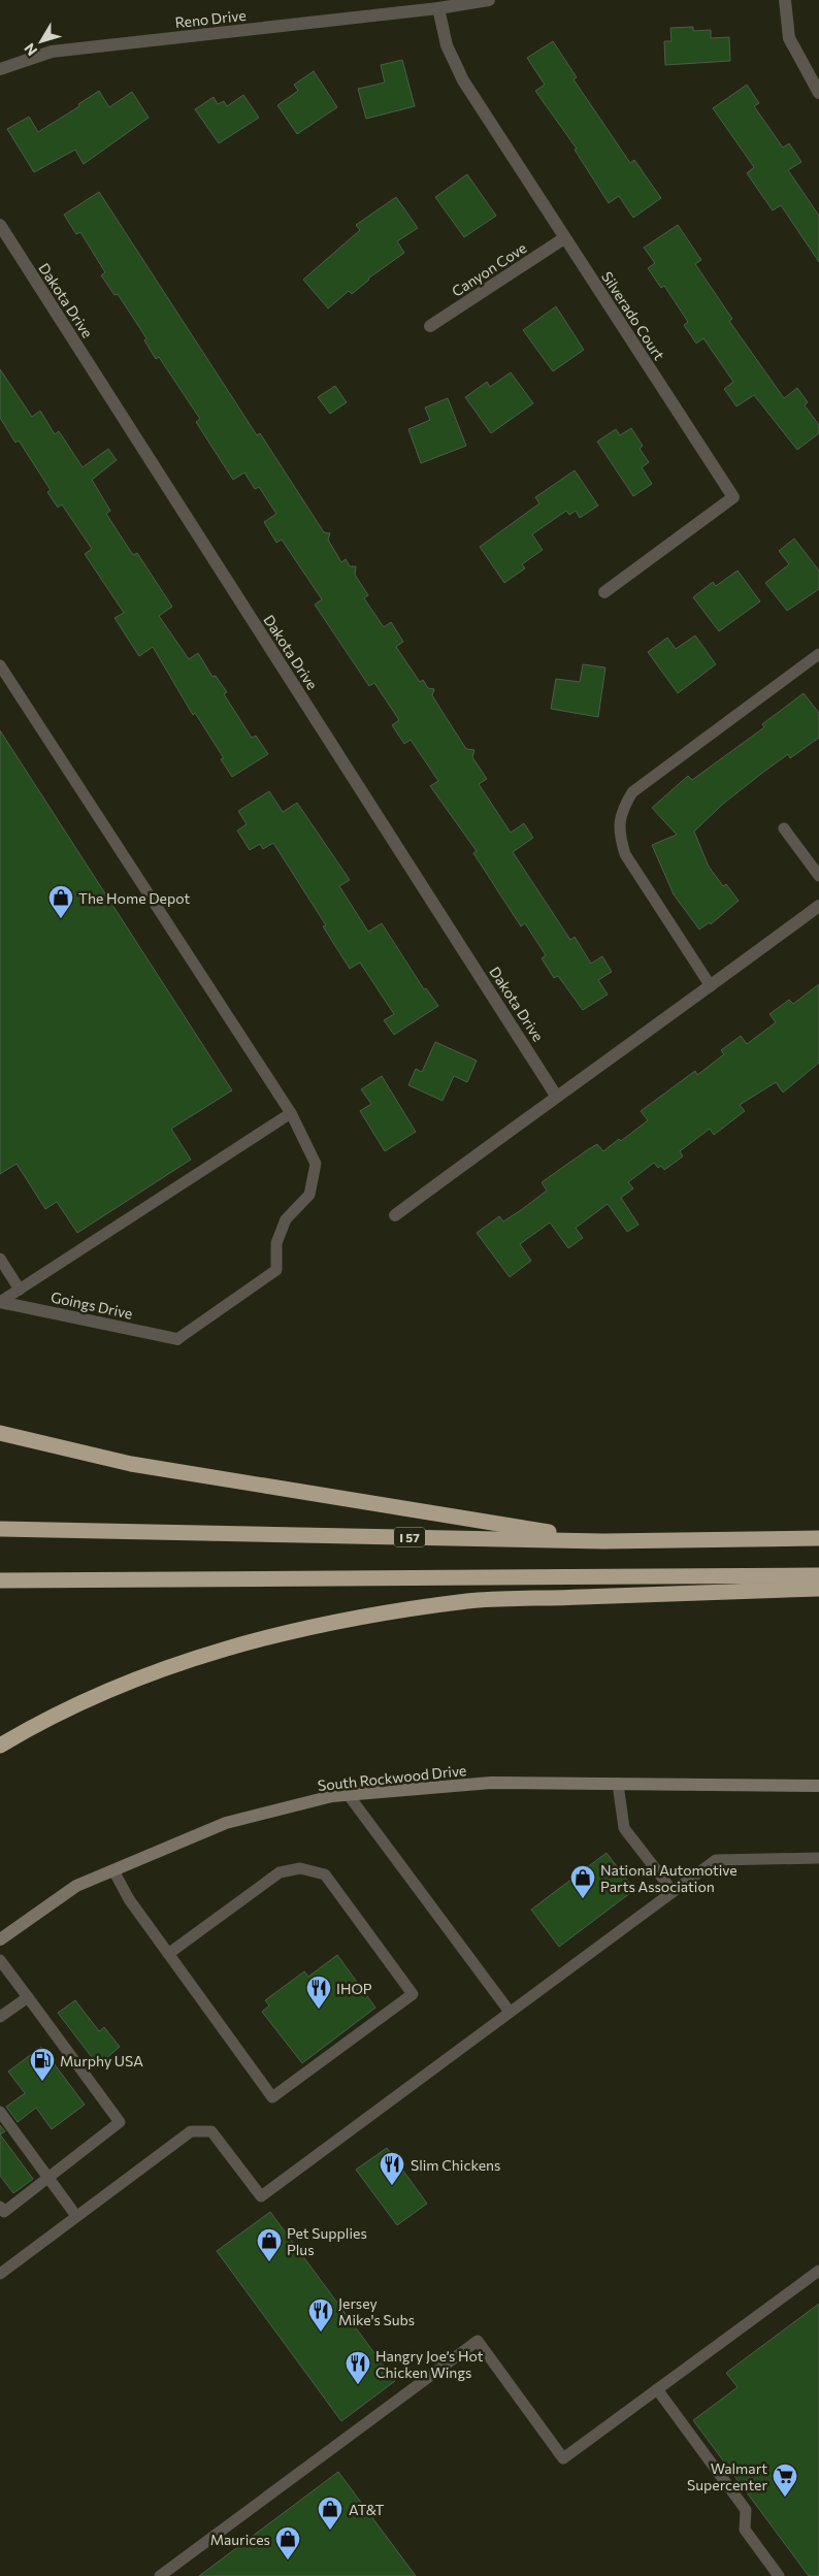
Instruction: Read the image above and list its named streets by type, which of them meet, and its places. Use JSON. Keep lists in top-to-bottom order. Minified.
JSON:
{"streets":{"highway":["I 57"],"main road":["South Rockwood Drive"],"street":["Reno Drive","Canyon Cove","Dakota Drive","Silverado Court","Goings Drive"]},"crossings":[["Reno Drive","Silverado Court"],["Canyon Cove","Silverado Court"]],"places":{"shop":["The Home Depot","National Automotive Parts Association","Pet Supplies Plus","AT&T","Maurices"],"restaurant":["IHOP","Slim Chickens","Jersey Mike's Subs","Hangry Joe’s Hot Chicken Wings"],"fuel station":["Murphy USA"],"supermarket":["Walmart Supercenter"]},"north":"bottom left"}
